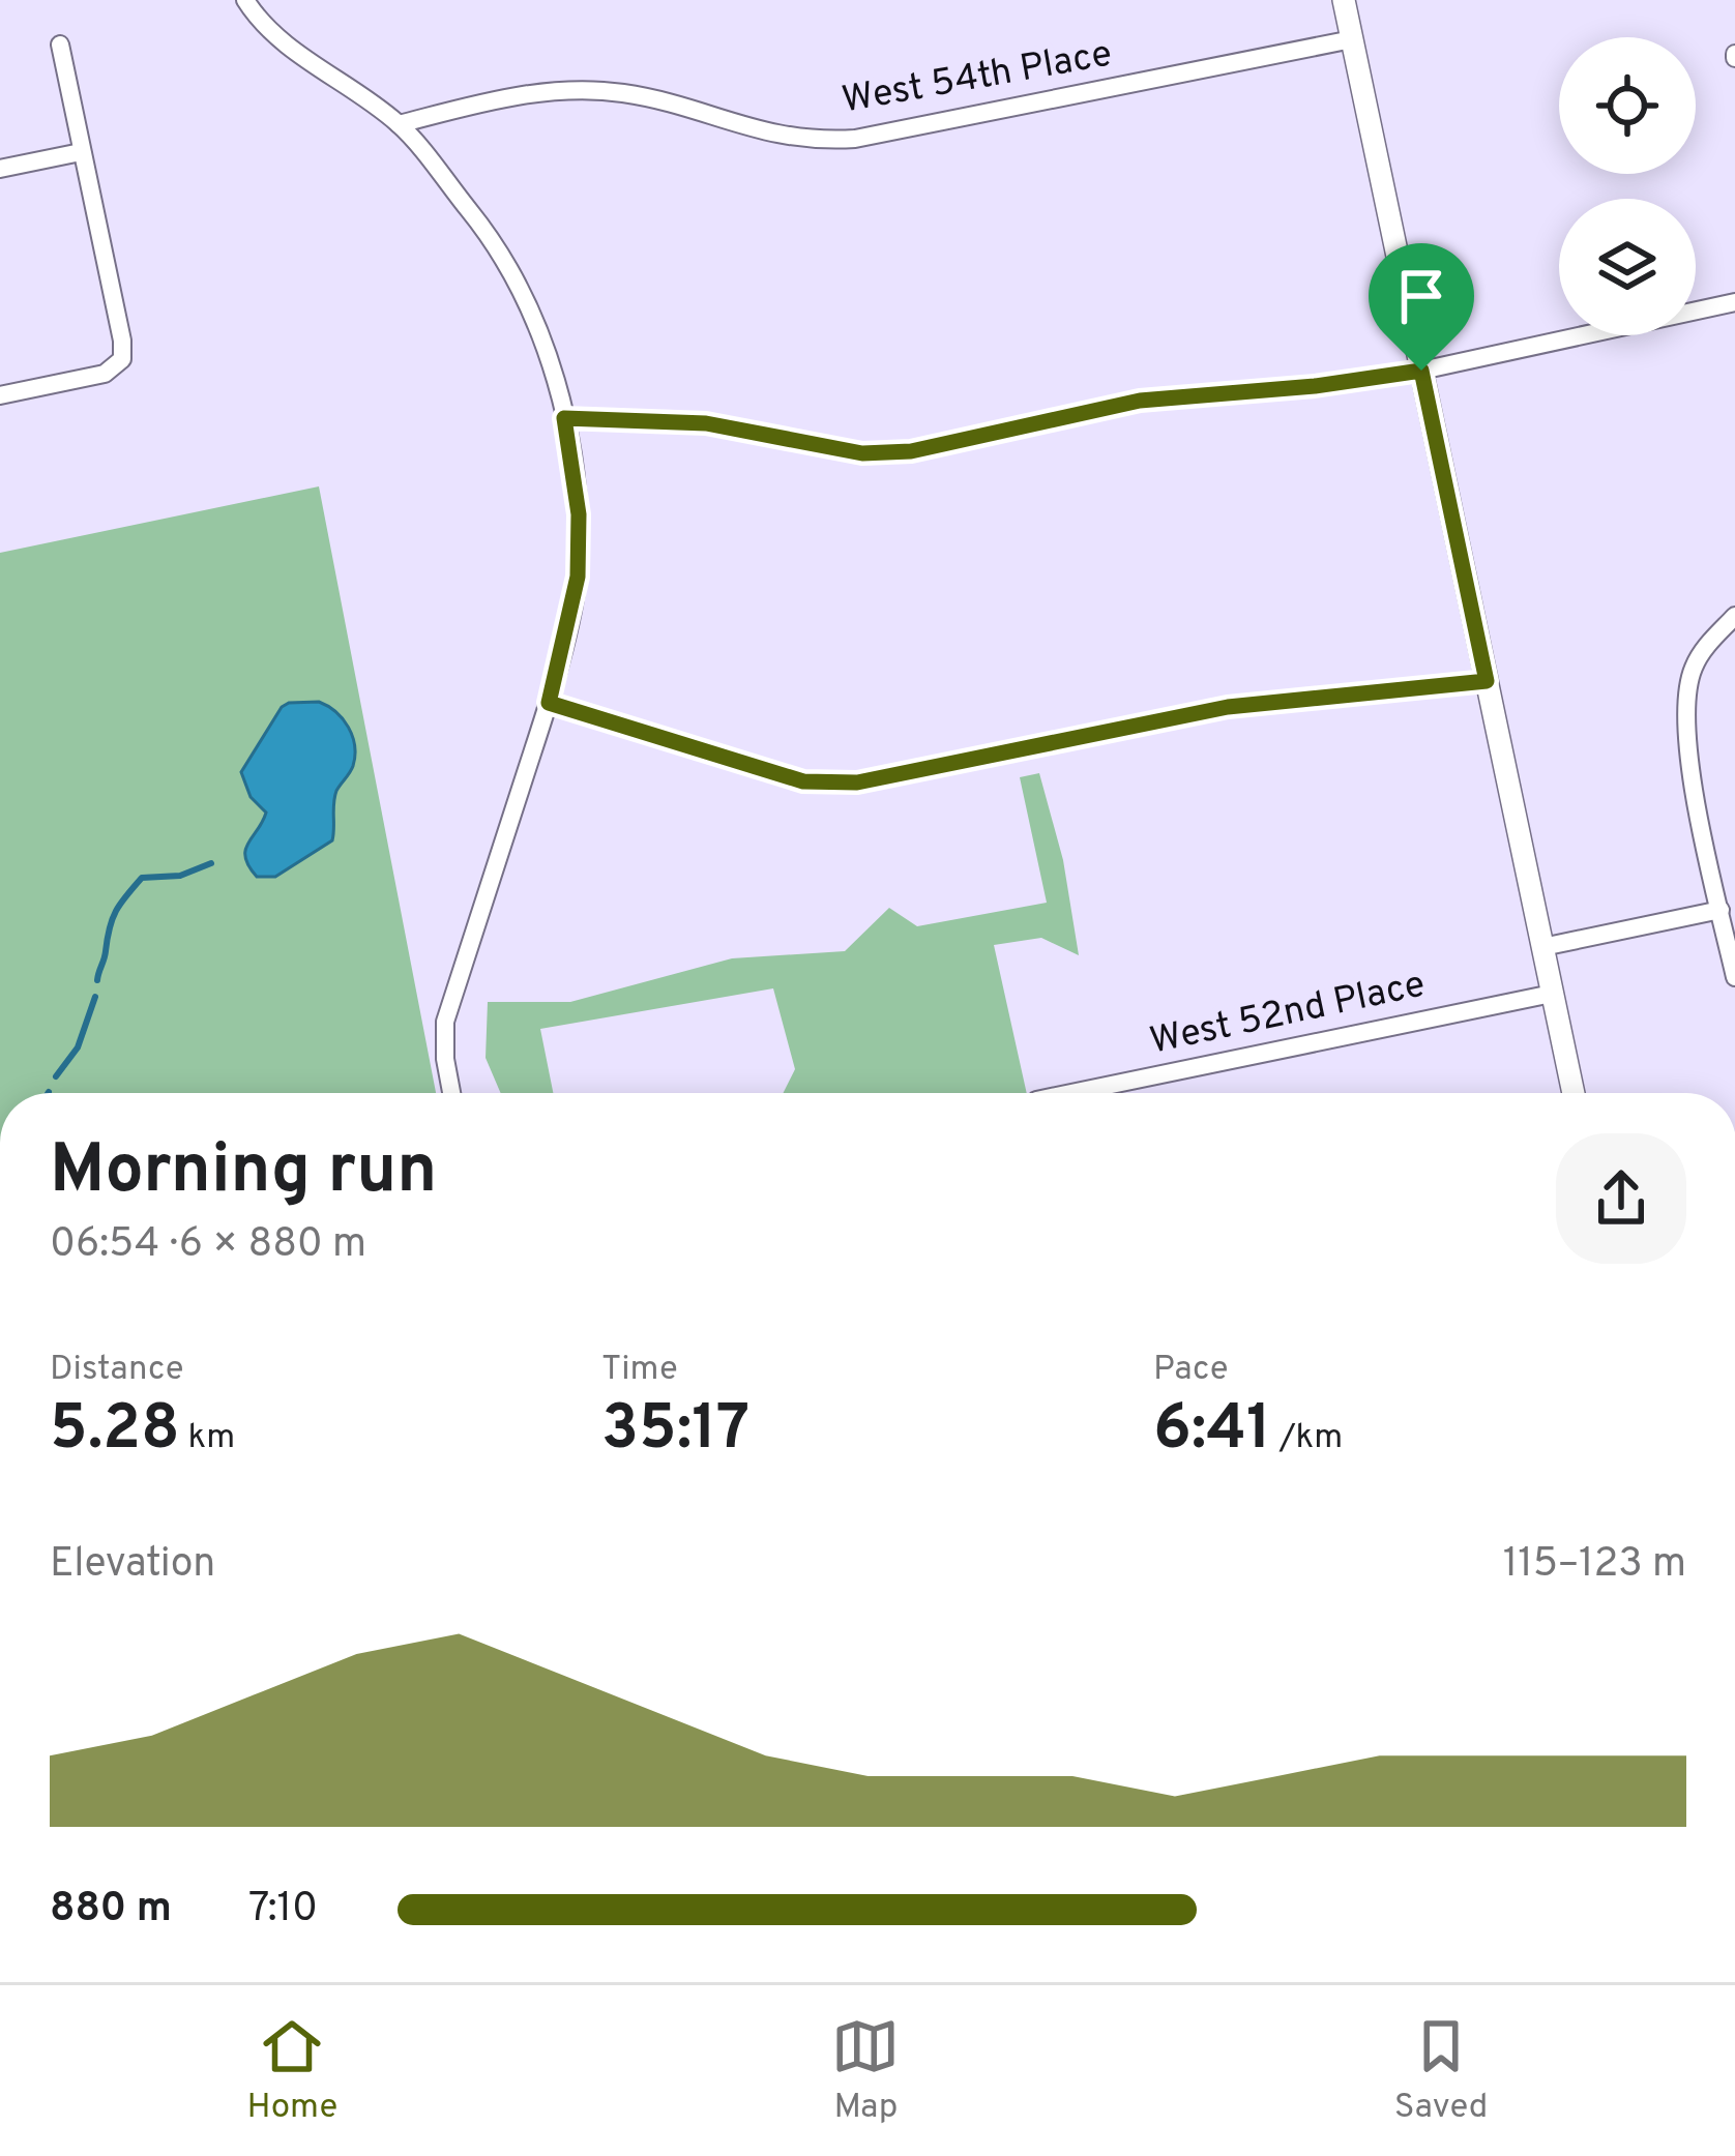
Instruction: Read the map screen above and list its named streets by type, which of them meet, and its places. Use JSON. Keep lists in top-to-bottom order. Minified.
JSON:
{"streets":{"street":["West 54th Place","West 52nd Place"]},"page":{"heading":["Morning run","06:54 · 6 × 880 m"],"stats":[["Distance","5.28 km"],["Time","35:17"],["Pace","6:41 /km"]],"chart":["Elevation","115–123 m"],"list":[{"name":"880 m","note":"7:10"}],"tabs":["Home","Map","Saved"]}}
